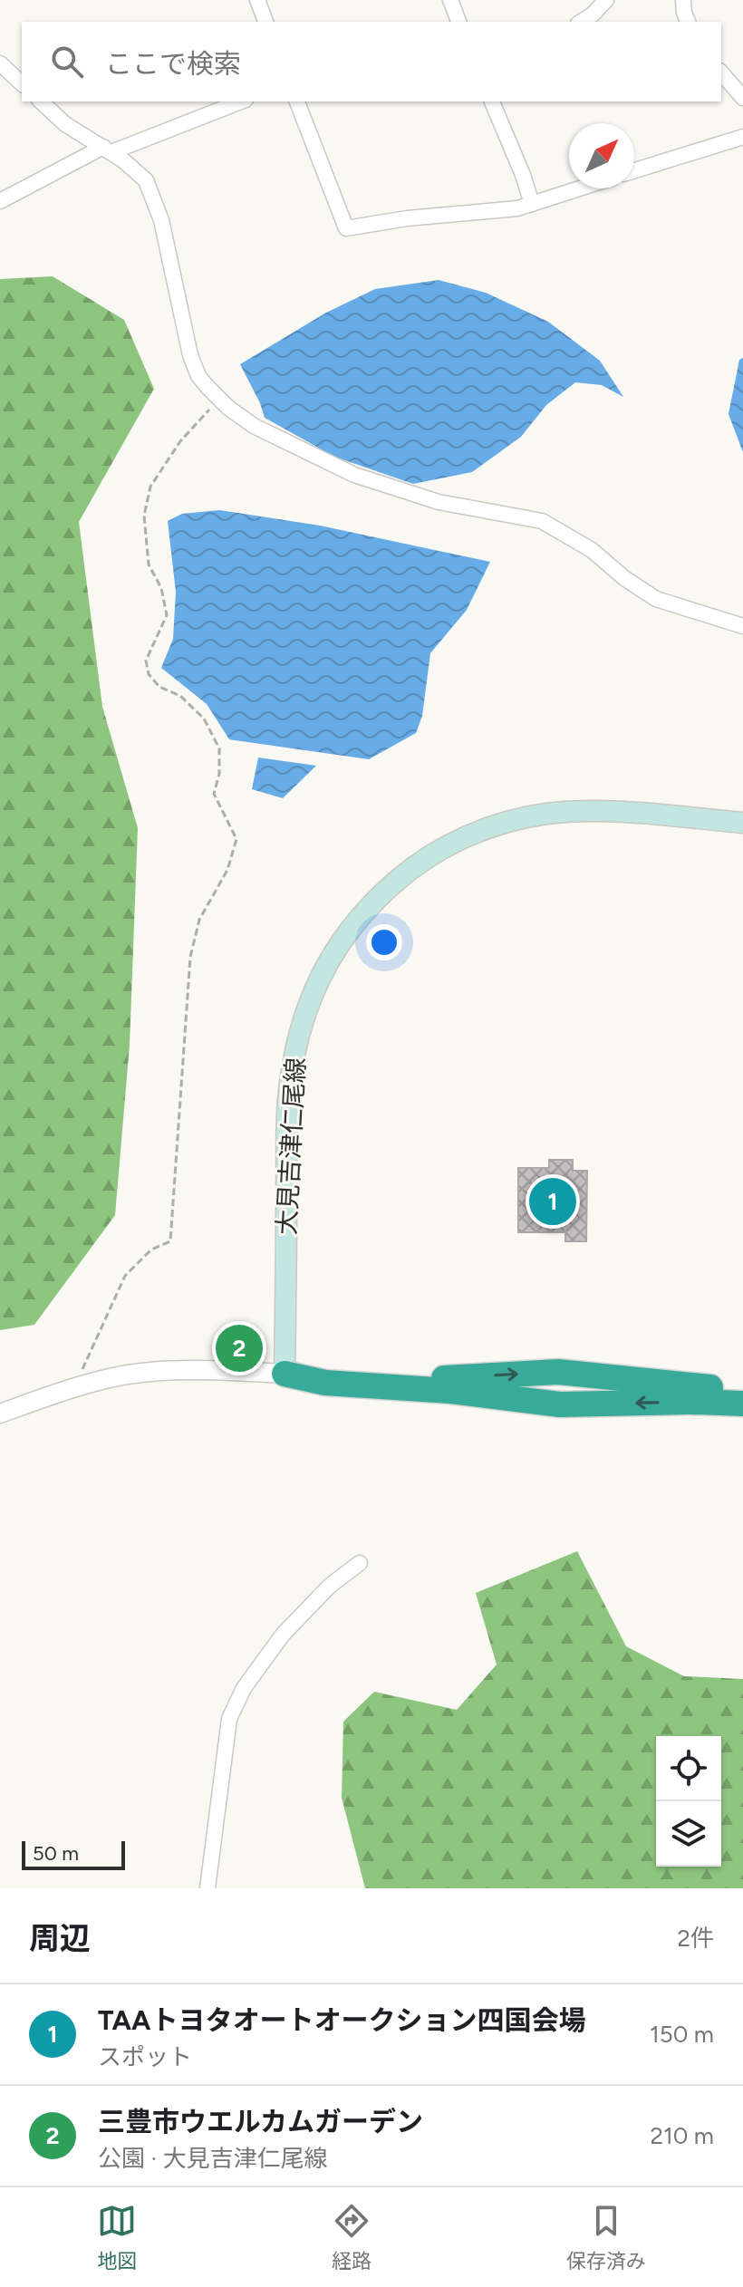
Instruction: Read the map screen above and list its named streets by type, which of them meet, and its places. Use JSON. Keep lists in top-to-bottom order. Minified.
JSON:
{"streets":{"main road":["大見吉津仁尾線"]},"scale_bar":"50 m","north":"top right","page":{"search":"ここで検索","pins":["1","2"],"scale":"50 m","heading":["周辺","2件"],"list":[{"mark":"1","name":"TAAトヨタオートオークション四国会場","note":"スポット","value":"150 m"},{"mark":"2","name":"三豊市ウエルカムガーデン","note":"公園 · 大見吉津仁尾線","value":"210 m"}],"nav":["地図","経路","保存済み"]}}
